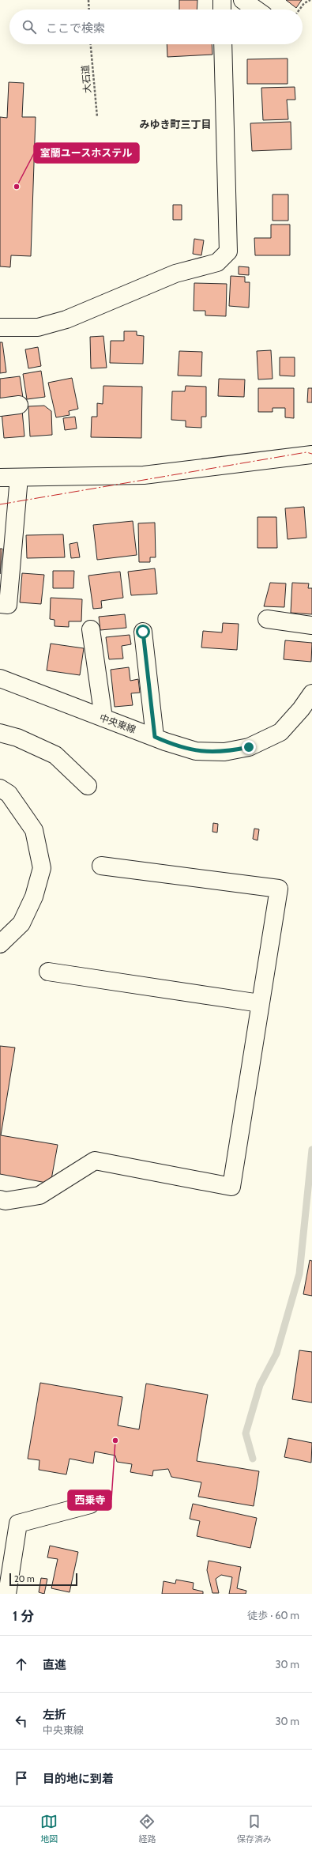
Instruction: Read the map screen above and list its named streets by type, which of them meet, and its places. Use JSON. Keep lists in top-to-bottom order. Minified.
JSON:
{"streets":{"street":["中央東線"],"path":["大石道"]},"districts":["みゆき町三丁目"],"places":["室蘭ユースホステル","西乗寺"],"scale_bar":"20 m","page":{"search":"ここで検索","scale":"20 m","heading":["1 分","徒歩 · 60 m"],"list":[["直進","30 m"],["左折","中央東線","30 m"],"目的地に到着"],"nav":["地図","経路","保存済み"]}}
